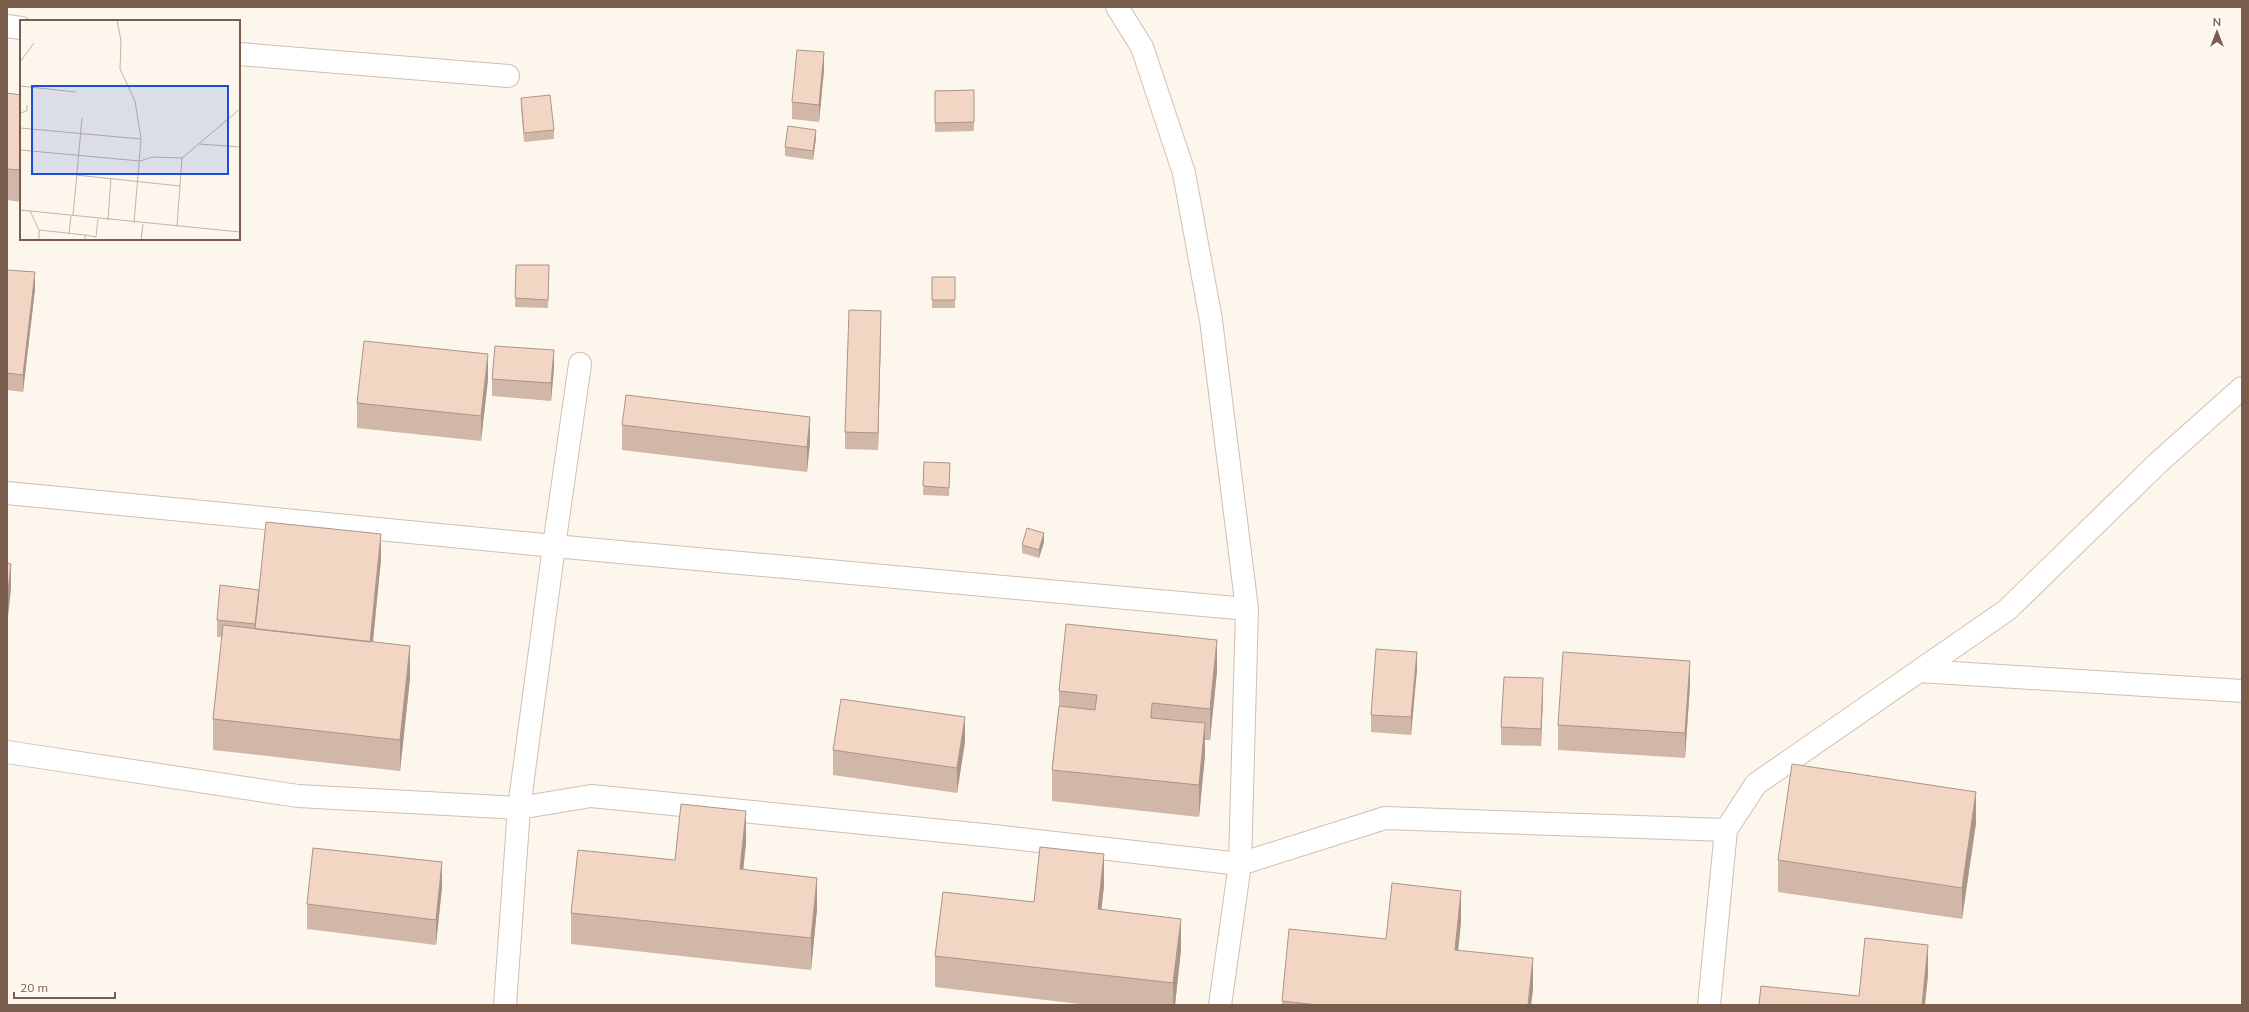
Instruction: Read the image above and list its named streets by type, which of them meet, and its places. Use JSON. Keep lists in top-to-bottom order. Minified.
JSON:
{"scale_bar":"20 m","north":"top"}
